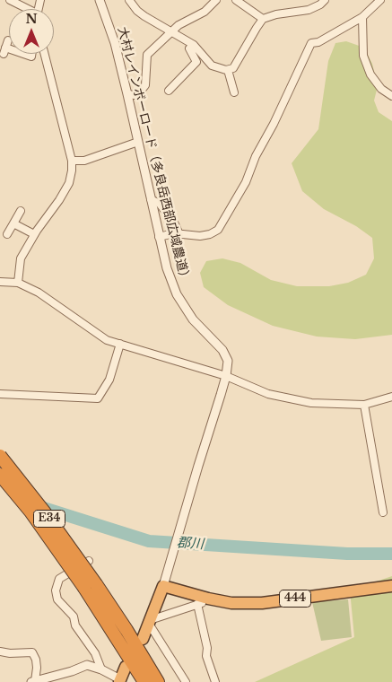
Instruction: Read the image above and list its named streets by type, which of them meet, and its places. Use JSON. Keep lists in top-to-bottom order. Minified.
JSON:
{"streets":{"highway":["E34","444"],"street":["大村レインボーロード（多良岳西部広域農道）"]},"crossings":[["大村レインボーロード（多良岳西部広域農道）","444"]],"water":["郡川"],"north":"top"}
